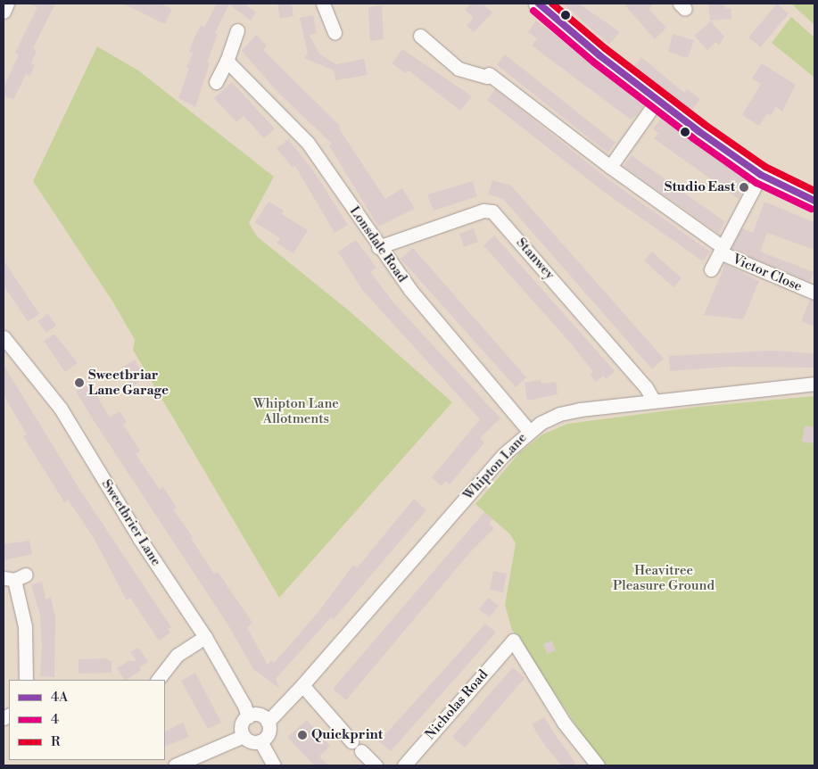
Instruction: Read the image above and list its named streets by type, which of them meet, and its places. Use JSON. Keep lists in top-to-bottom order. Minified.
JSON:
{"streets":{"street":["Lonsdale Road","Stanwey","Victor Close","Whipton Lane","Sweetbrier Lane","Nicholas Road"]},"crossings":[["Lonsdale Road","Stanwey"],["Lonsdale Road","Whipton Lane"],["Stanwey","Whipton Lane"],["Whipton Lane","Sweetbrier Lane"]],"parks":["Whipton Lane Allotments","Heavitree Pleasure Ground"],"places":["Studio East","Sweetbriar Lane Garage","Quickprint"],"lines":["transit line 4A","transit line R","transit line 4"],"legend":["4A","4","R"]}
